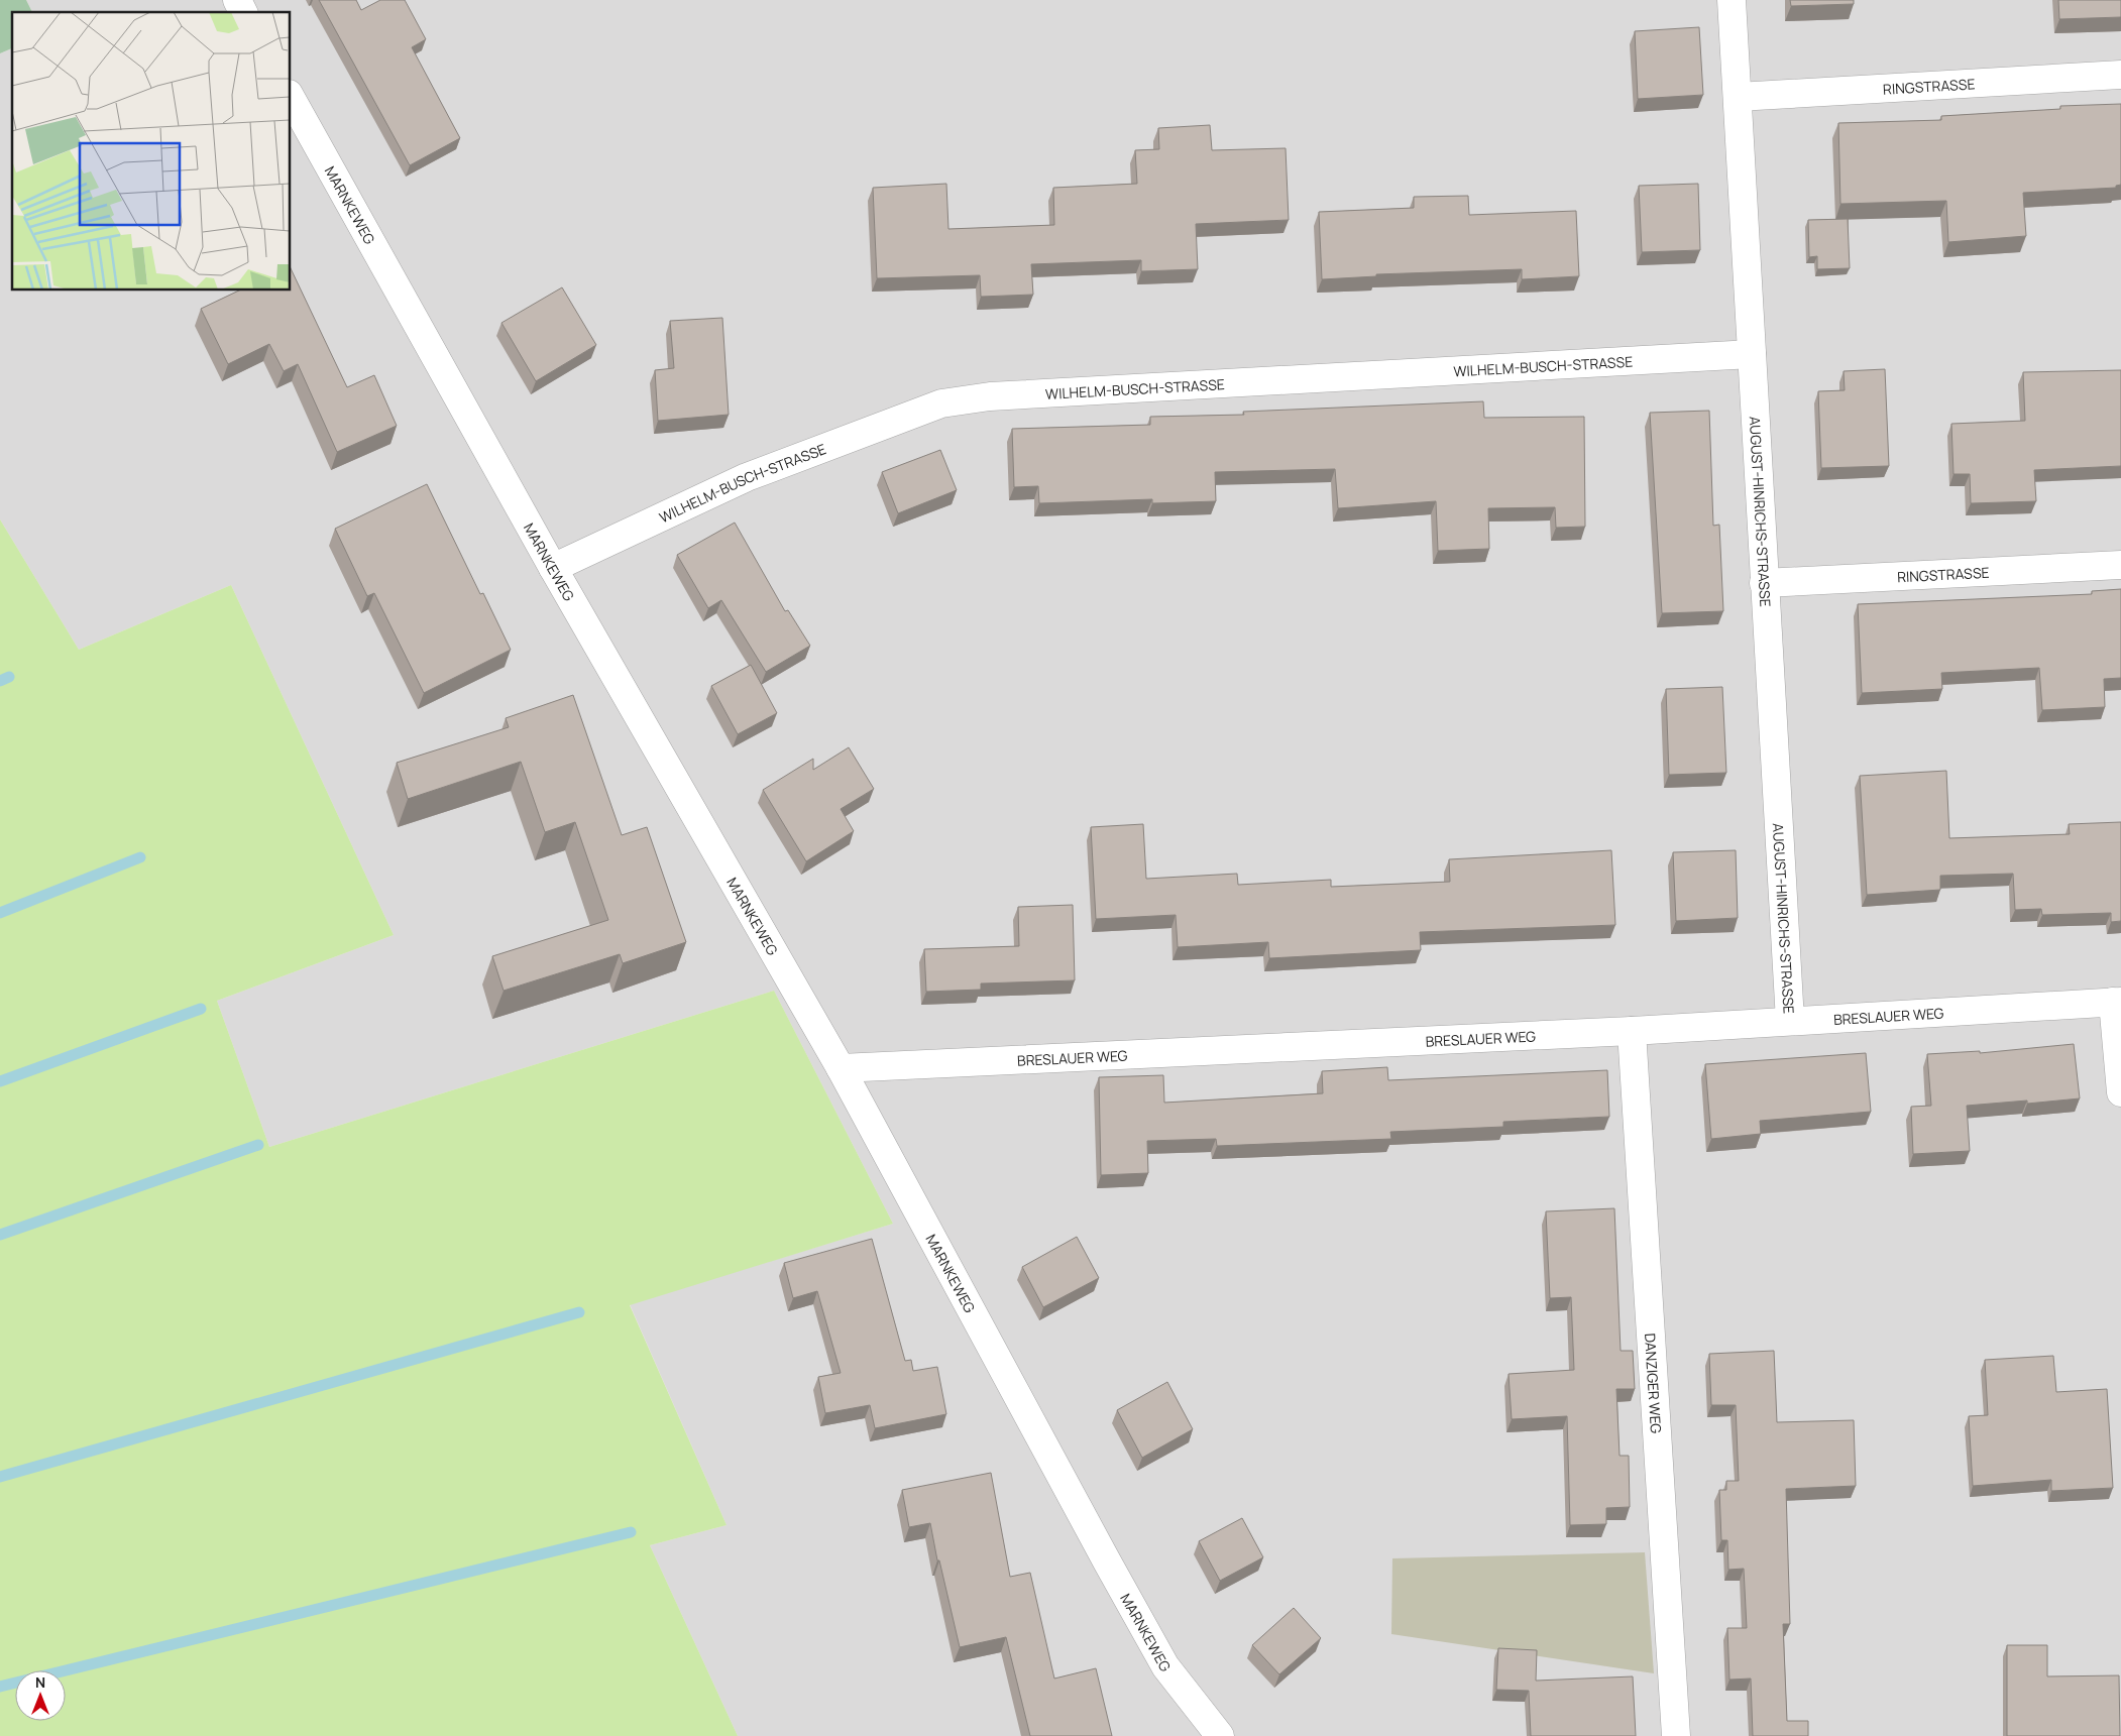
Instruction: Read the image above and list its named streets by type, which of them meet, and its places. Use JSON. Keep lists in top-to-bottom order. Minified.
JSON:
{"streets":{"street":["RINGSTRASSE","MARNKEWEG","WILHELM-BUSCH-STRASSE","AUGUST-HINRICHS-STRASSE","BRESLAUER WEG","DANZIGER WEG"]},"crossings":[["RINGSTRASSE","AUGUST-HINRICHS-STRASSE"],["MARNKEWEG","WILHELM-BUSCH-STRASSE"],["MARNKEWEG","BRESLAUER WEG"],["WILHELM-BUSCH-STRASSE","AUGUST-HINRICHS-STRASSE"],["AUGUST-HINRICHS-STRASSE","BRESLAUER WEG"],["BRESLAUER WEG","DANZIGER WEG"]],"north":"top"}
